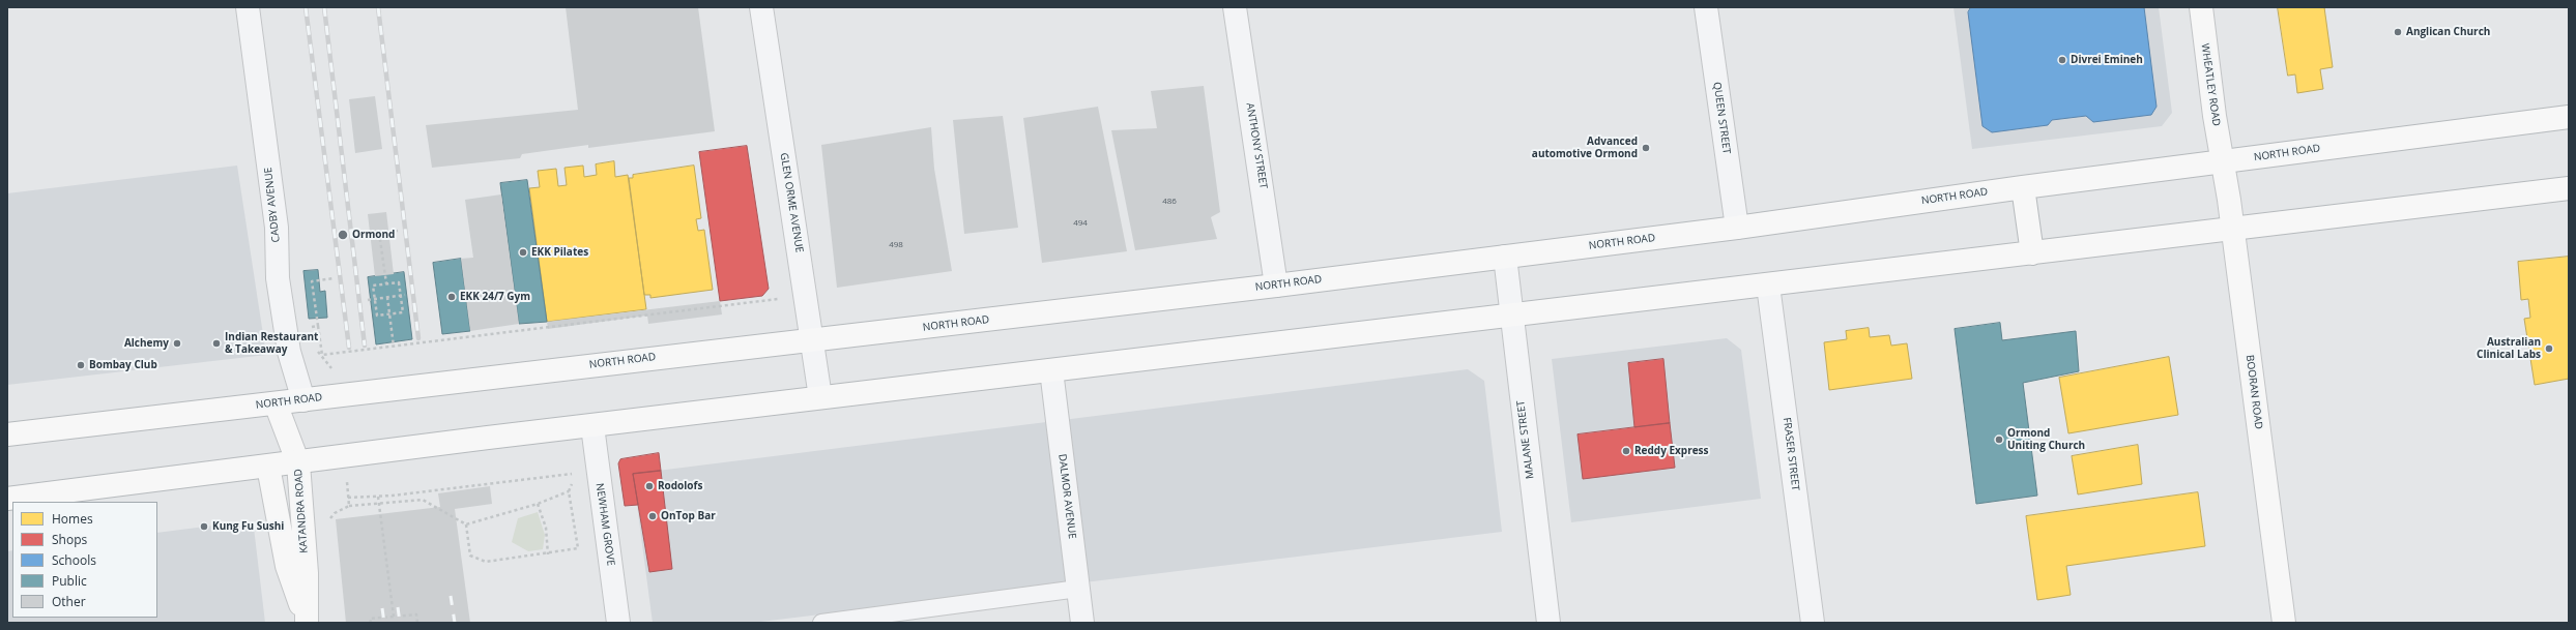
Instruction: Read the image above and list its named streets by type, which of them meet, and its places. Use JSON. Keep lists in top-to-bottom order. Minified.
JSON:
{"streets":{"main road":["WHEATLEY ROAD","NORTH ROAD","BOORAN ROAD","KATANDRA ROAD"],"street":["QUEEN STREET","ANTHONY STREET","GLEN ORME AVENUE","CADBY AVENUE","MALANE STREET","FRASER STREET","DALMOR AVENUE","NEWHAM GROVE"]},"crossings":[["WHEATLEY ROAD","NORTH ROAD"],["WHEATLEY ROAD","BOORAN ROAD"],["QUEEN STREET","NORTH ROAD"],["ANTHONY STREET","NORTH ROAD"],["NORTH ROAD","GLEN ORME AVENUE"],["NORTH ROAD","CADBY AVENUE"],["NORTH ROAD","BOORAN ROAD"],["NORTH ROAD","MALANE STREET"],["NORTH ROAD","KATANDRA ROAD"]],"places":["Anglican Church","Divrei Emineh","Advanced automotive Ormond","Ormond","EKK Pilates","EKK 24/7 Gym","Alchemy","Indian Restaurant & Takeaway","Australian Clinical Labs","Bombay Club","Ormond Uniting Church","Reddy Express","Rodolofs","OnTop Bar","Kung Fu Sushi"],"house_numbers":["486","494","498"],"legend":["Homes","Shops","Schools","Public","Other"]}
